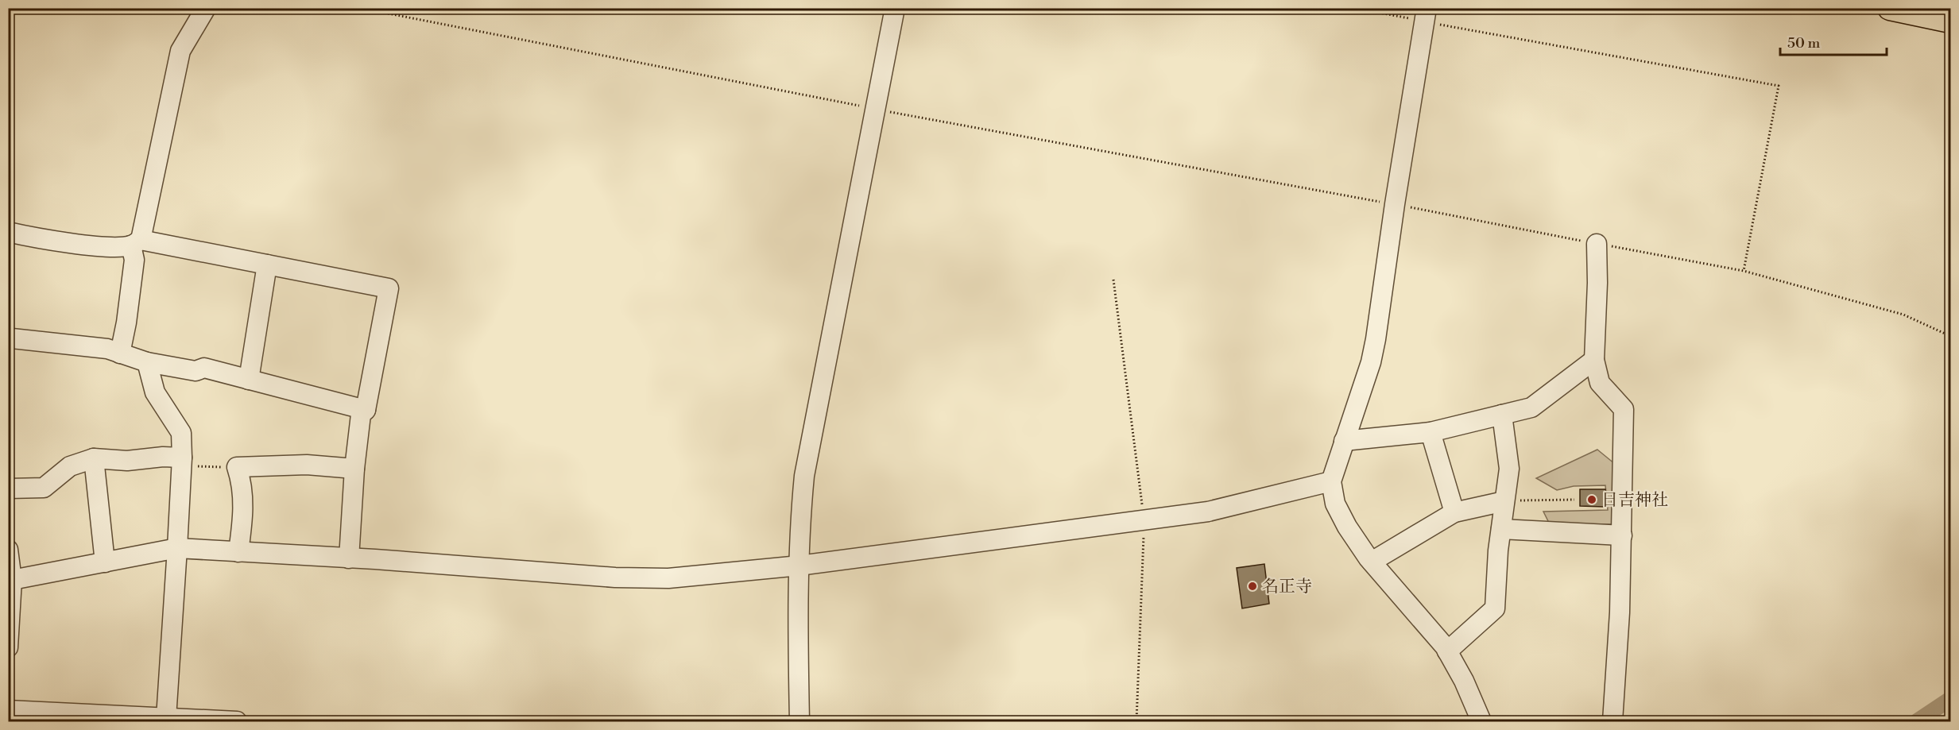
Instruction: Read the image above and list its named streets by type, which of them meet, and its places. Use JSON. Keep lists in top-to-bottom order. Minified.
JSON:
{"places":["日吉神社","名正寺"],"scale_bar":"50 m"}
